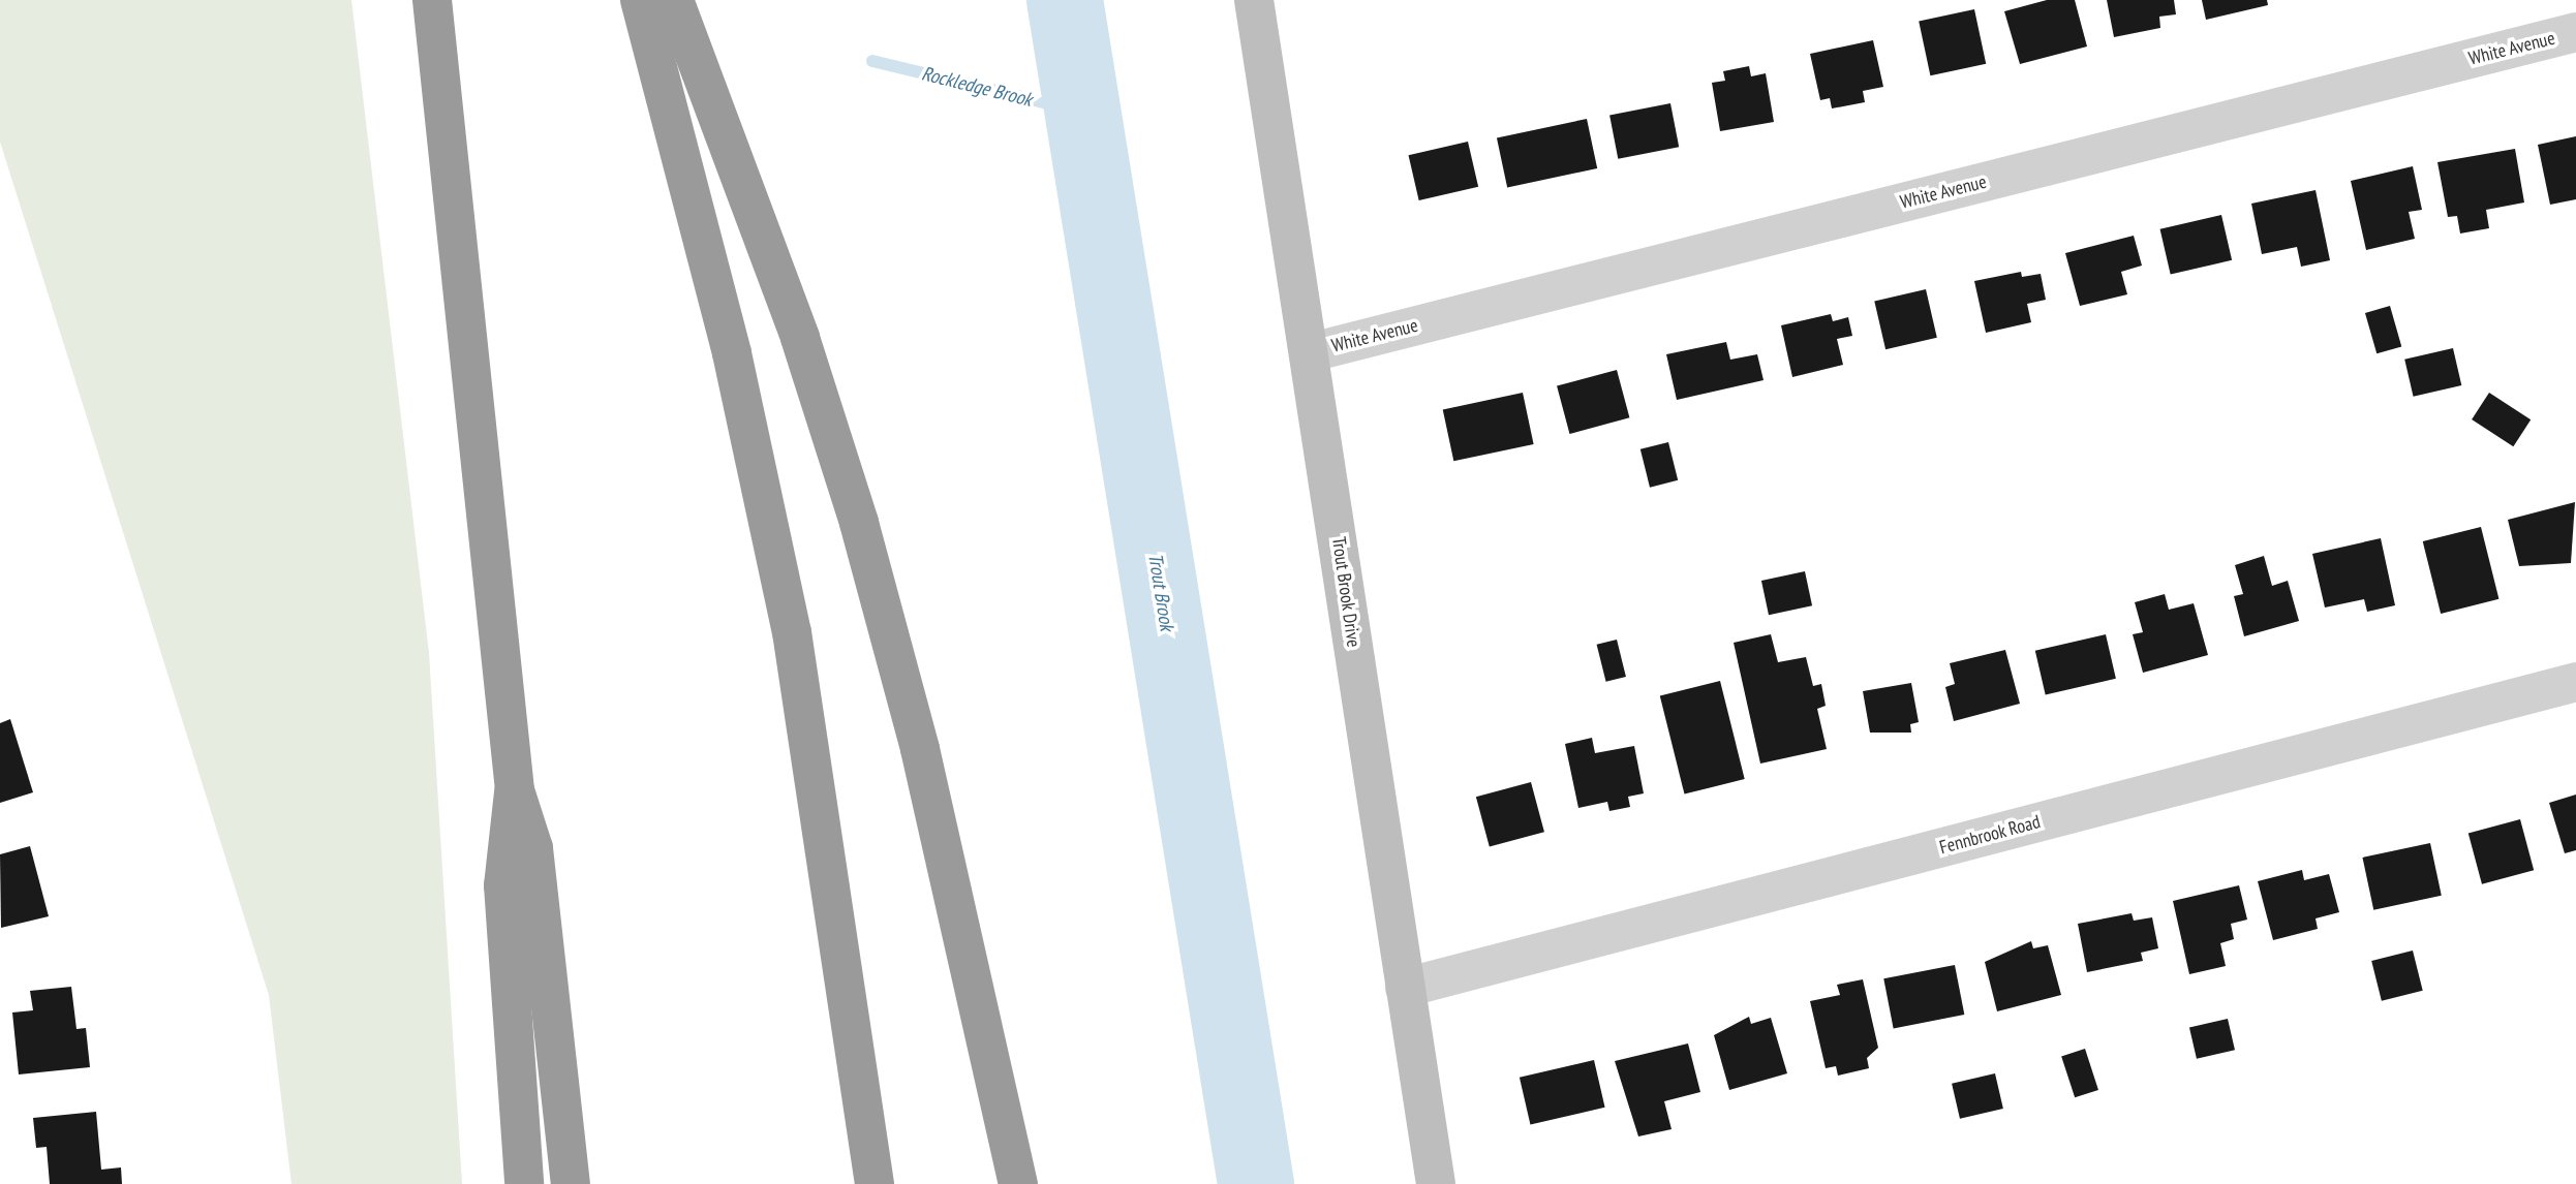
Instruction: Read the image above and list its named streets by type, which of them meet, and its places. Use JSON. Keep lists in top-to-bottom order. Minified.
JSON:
{"streets":{"main road":["Trout Brook Drive"],"street":["White Avenue","Fennbrook Road"]},"crossings":[["White Avenue","Trout Brook Drive"],["Trout Brook Drive","Fennbrook Road"]],"water":["Rockledge Brook","Trout Brook"]}
